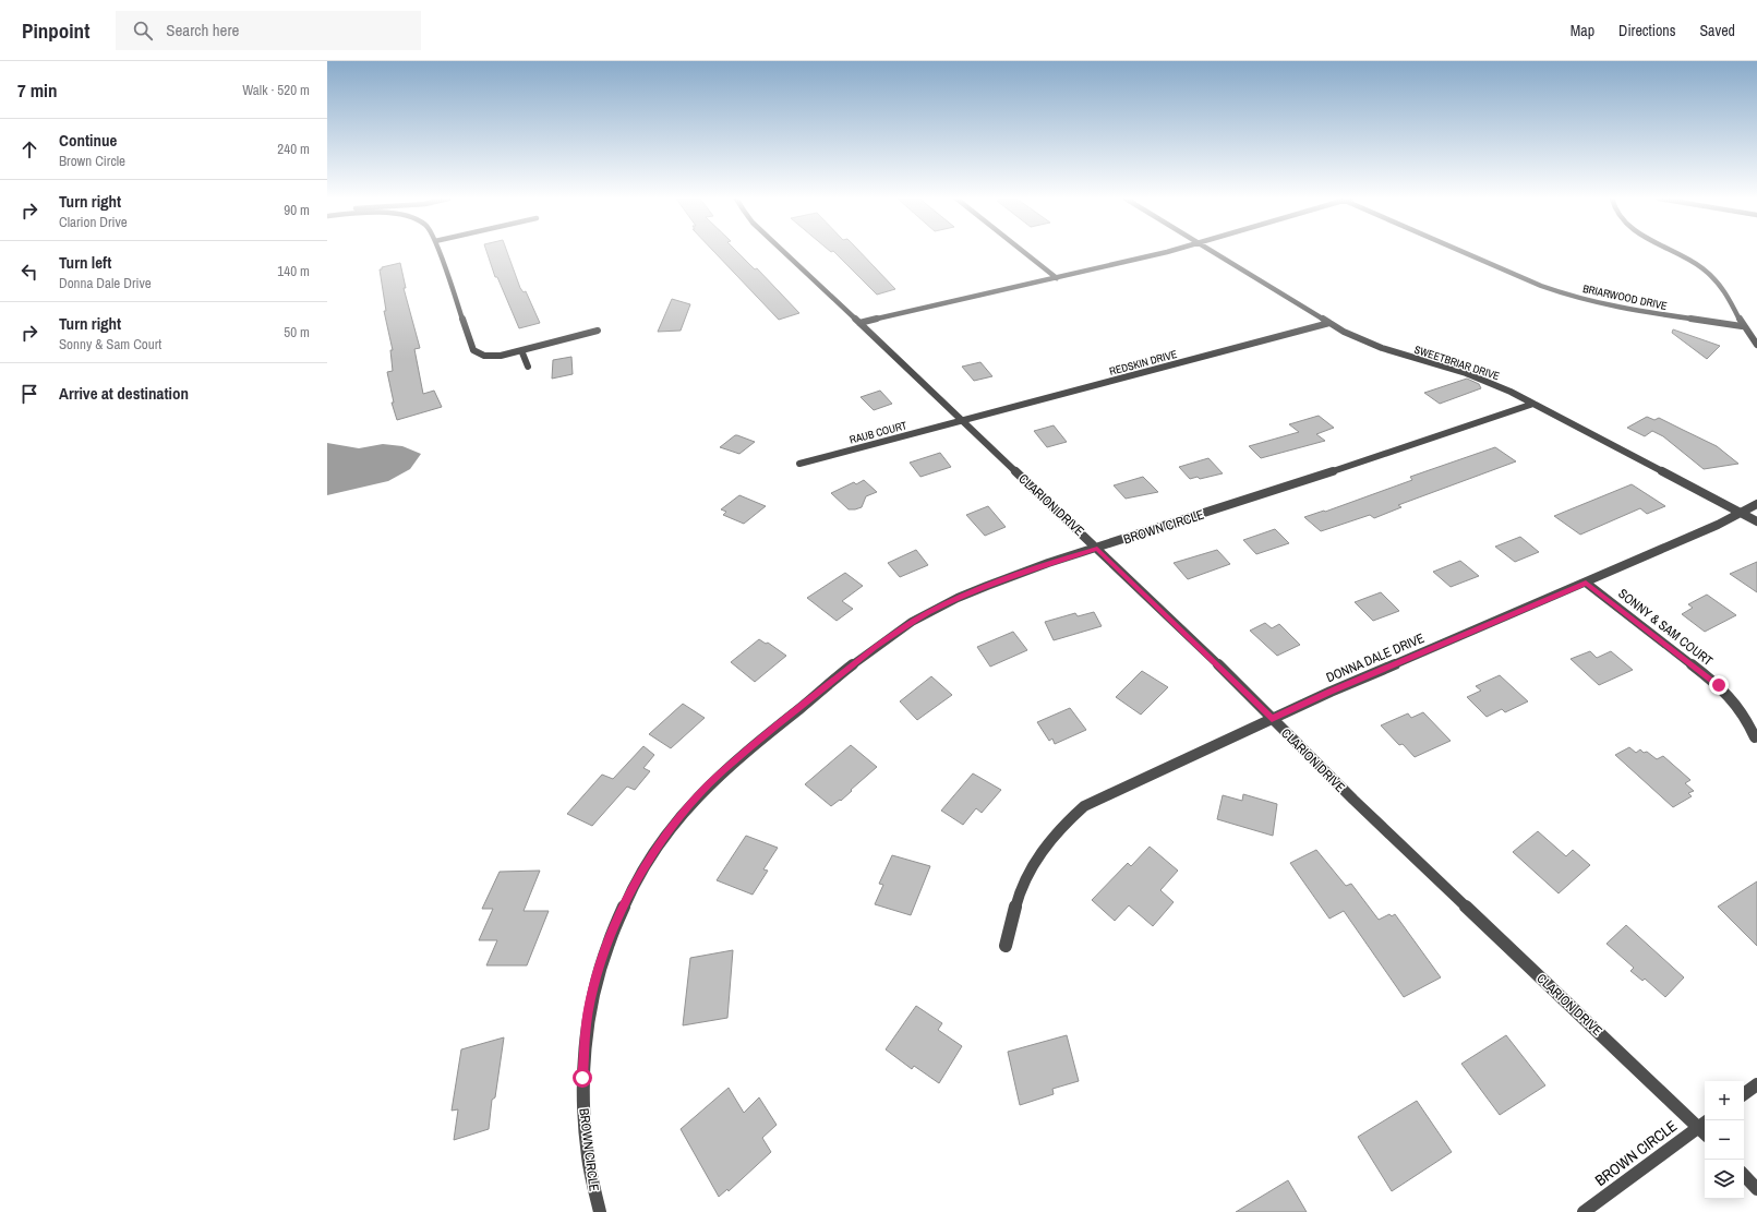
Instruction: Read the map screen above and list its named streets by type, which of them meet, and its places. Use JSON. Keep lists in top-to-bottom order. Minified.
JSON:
{"streets":{"street":["BRIARWOOD DRIVE","REDSKIN DRIVE","SWEETBRIAR DRIVE","RAUB COURT","CLARION DRIVE","BROWN CIRCLE","SONNY & SAM COURT","DONNA DALE DRIVE"]},"crossings":[["REDSKIN DRIVE","SWEETBRIAR DRIVE"],["REDSKIN DRIVE","RAUB COURT"],["REDSKIN DRIVE","CLARION DRIVE"],["SWEETBRIAR DRIVE","BROWN CIRCLE"],["SWEETBRIAR DRIVE","DONNA DALE DRIVE"],["RAUB COURT","CLARION DRIVE"],["CLARION DRIVE","BROWN CIRCLE"],["CLARION DRIVE","DONNA DALE DRIVE"],["SONNY & SAM COURT","DONNA DALE DRIVE"]],"page":{"header":"Pinpoint","search":"Search here","nav":["Map","Directions","Saved"],"heading":["7 min","Walk · 520 m"],"list":[["Continue","Brown Circle","240 m"],["Turn right","Clarion Drive","90 m"],["Turn left","Donna Dale Drive","140 m"],["Turn right","Sonny & Sam Court","50 m"],"Arrive at destination"],"map_buttons":["+","−"]}}
